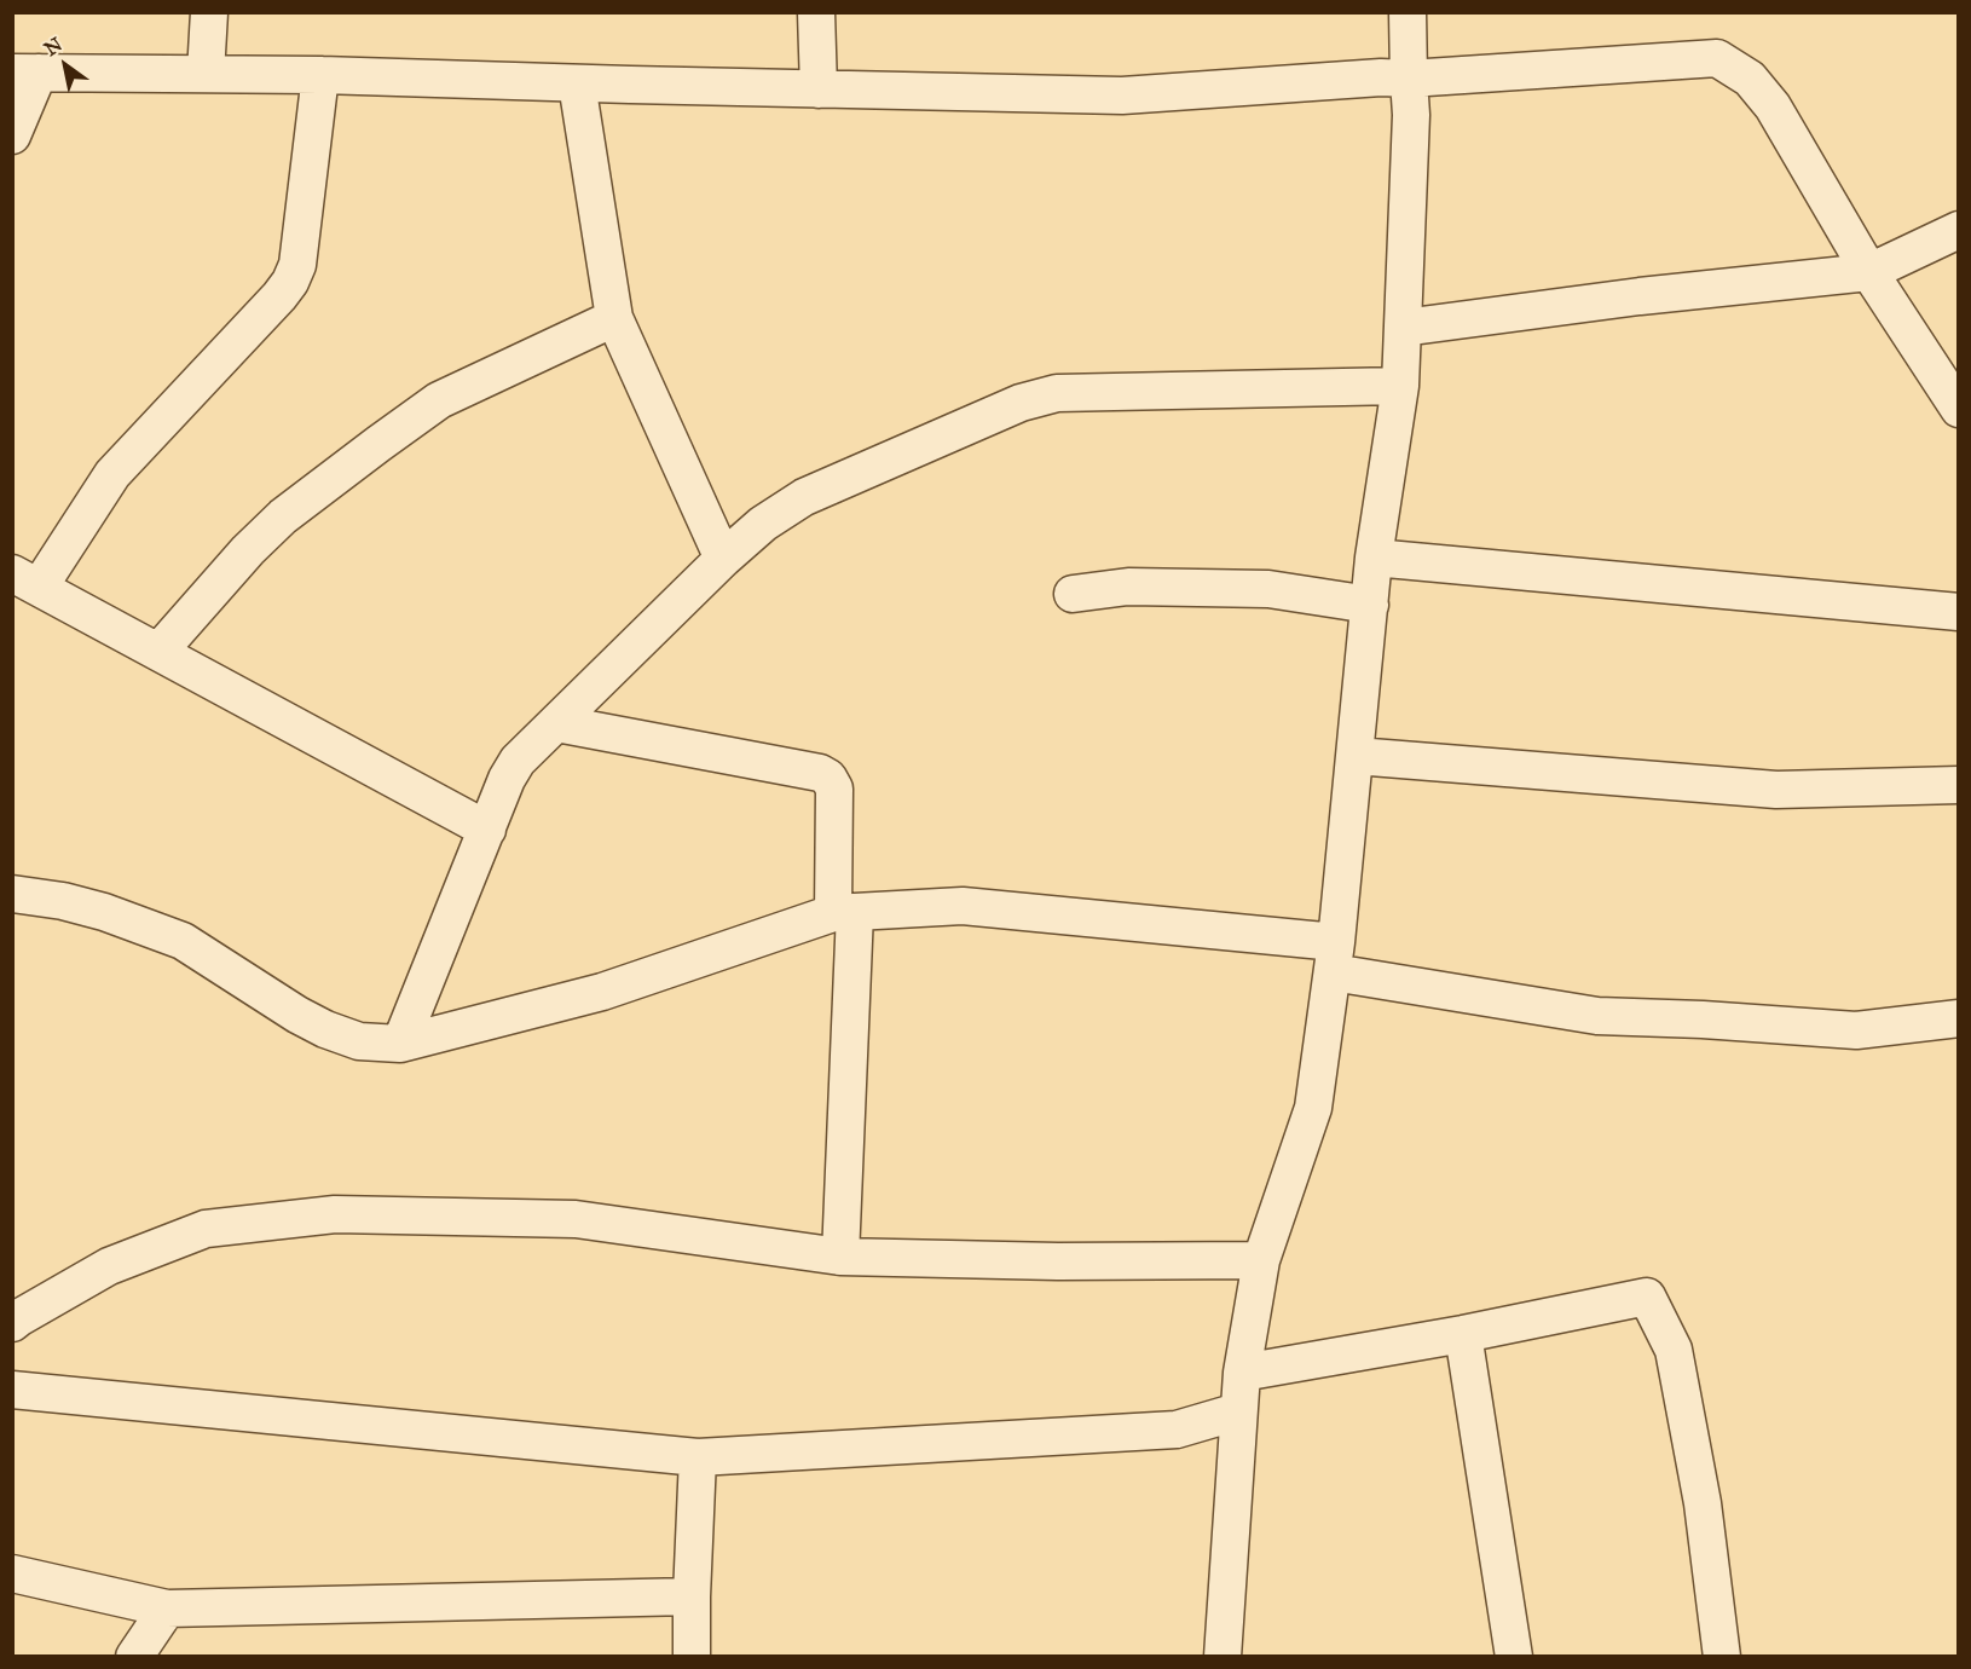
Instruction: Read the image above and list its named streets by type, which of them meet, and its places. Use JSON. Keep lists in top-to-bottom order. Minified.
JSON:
{"north":"top left"}
